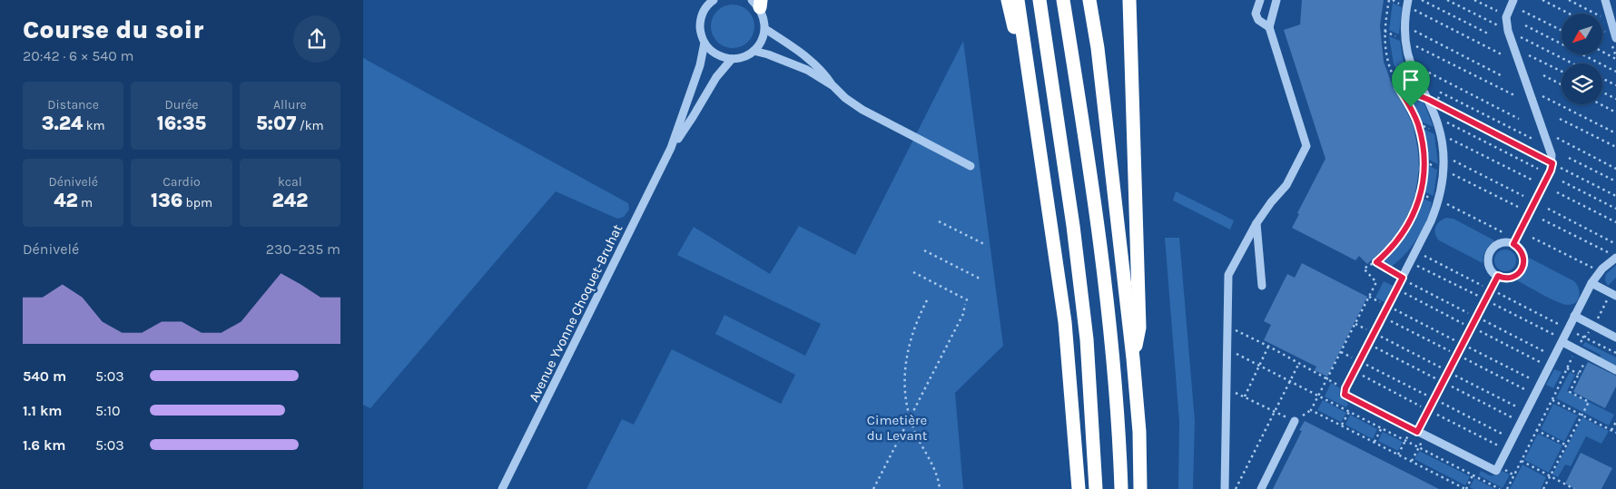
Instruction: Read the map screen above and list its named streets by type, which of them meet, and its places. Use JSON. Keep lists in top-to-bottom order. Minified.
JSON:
{"streets":{"street":["Avenue Yvonne Choquet-Bruhat"]},"parks":["Cimetière du Levant"],"north":"bottom left","page":{"heading":["Course du soir","20:42 · 6 × 540 m"],"stats":[["Distance","3.24 km"],["Durée","16:35"],["Allure","5:07 /km"],["Dénivelé","42 m"],["Cardio","136 bpm"],["kcal","242"]],"chart":["Dénivelé","230–235 m"],"list":[{"name":"540 m","note":"5:03"},{"name":"1.1 km","note":"5:10"},{"name":"1.6 km","note":"5:03"}]}}
